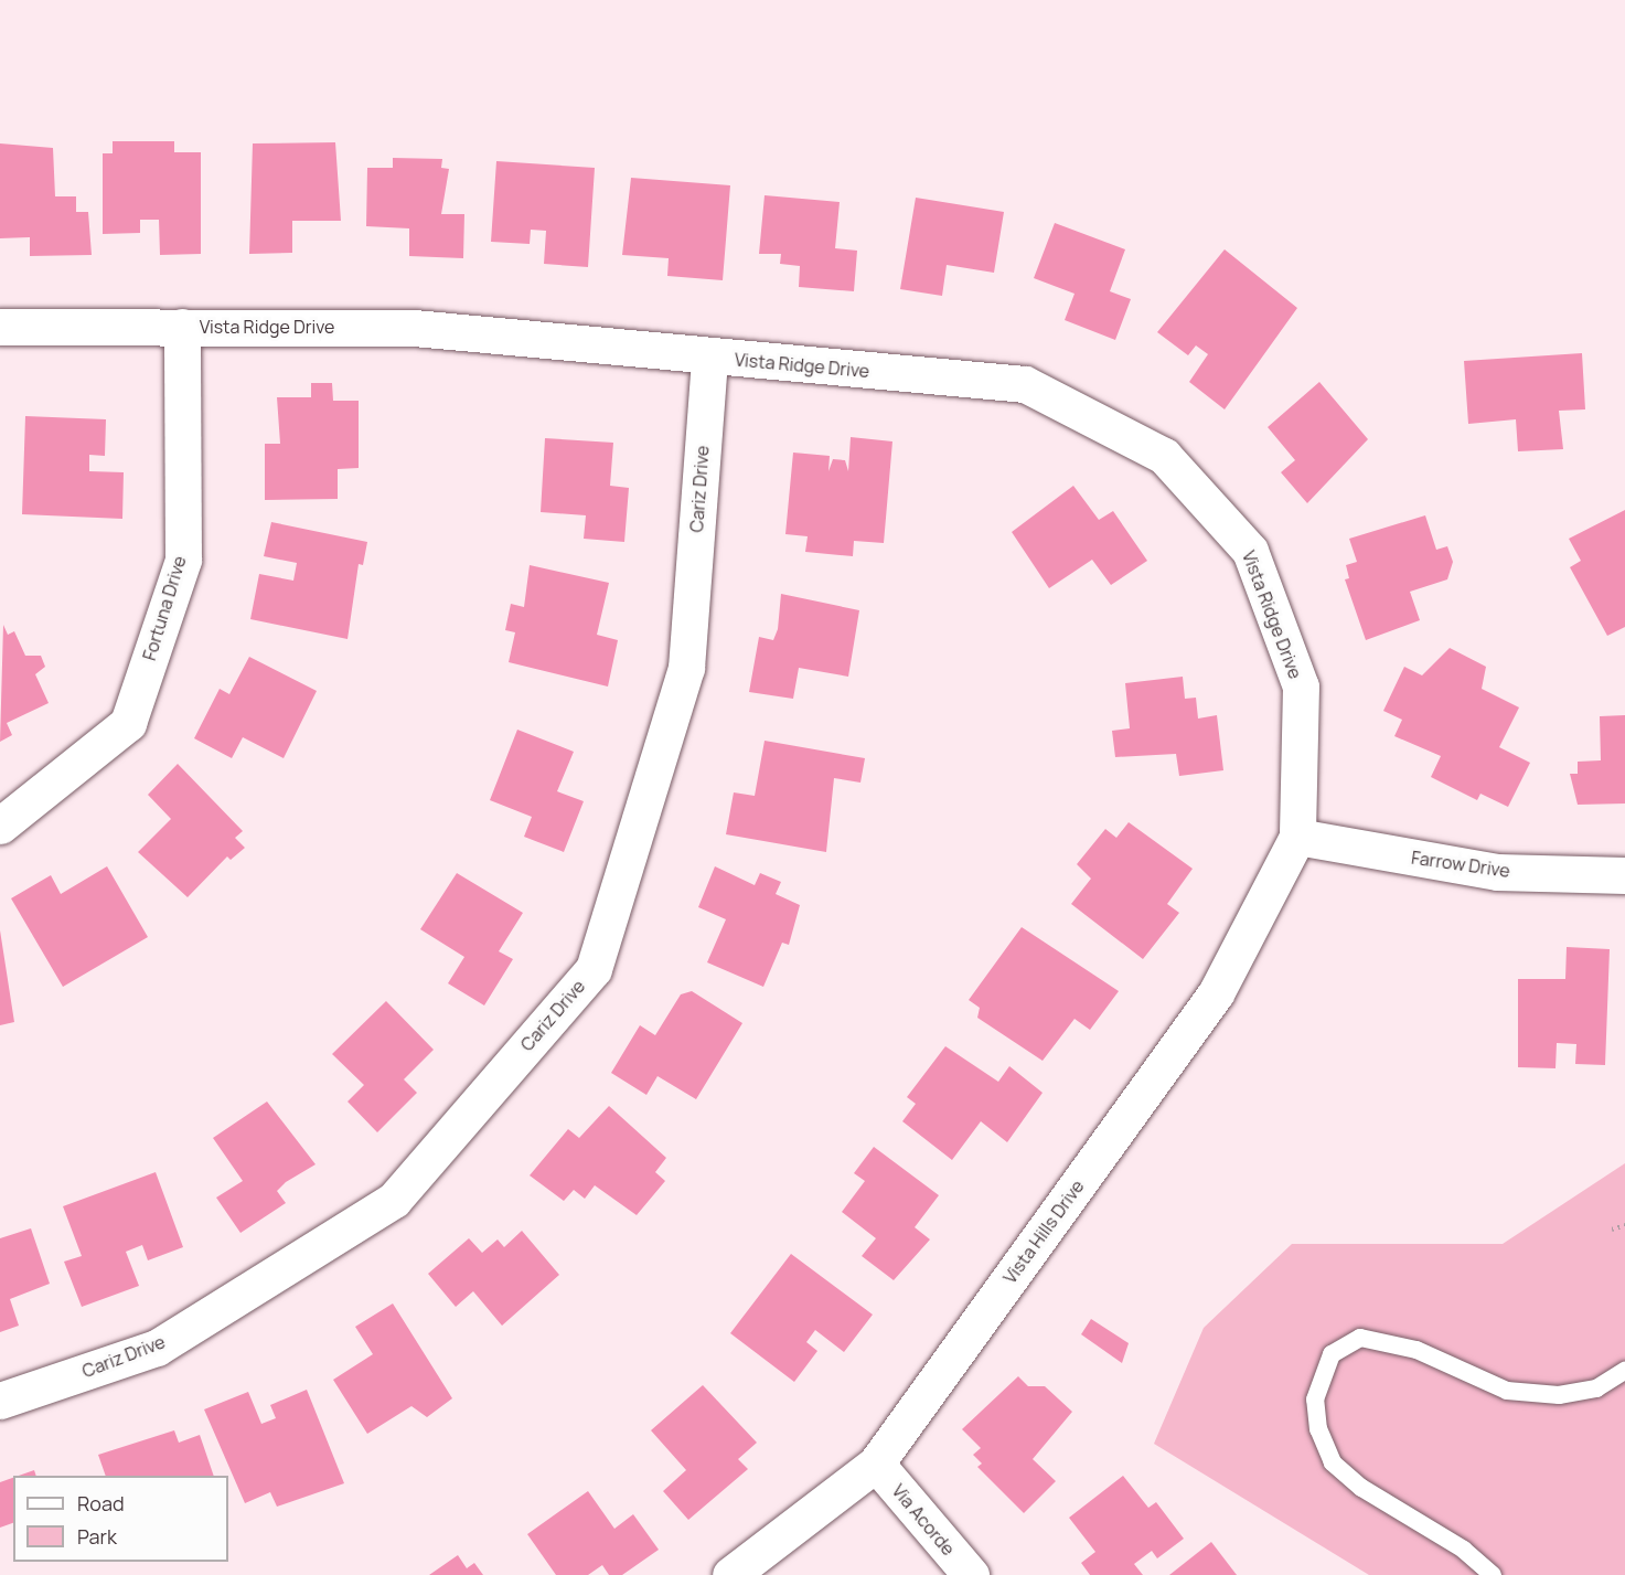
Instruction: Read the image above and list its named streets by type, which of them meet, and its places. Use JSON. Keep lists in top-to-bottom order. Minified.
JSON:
{"streets":{"street":["Vista Ridge Drive","Cariz Drive","Fortuna Drive","Farrow Drive","Vista Hills Drive","Via Acorde"]},"crossings":[["Vista Ridge Drive","Cariz Drive"],["Vista Ridge Drive","Fortuna Drive"],["Vista Ridge Drive","Farrow Drive"],["Vista Ridge Drive","Vista Hills Drive"],["Farrow Drive","Vista Hills Drive"],["Vista Hills Drive","Via Acorde"]],"legend":["Road","Park"]}
